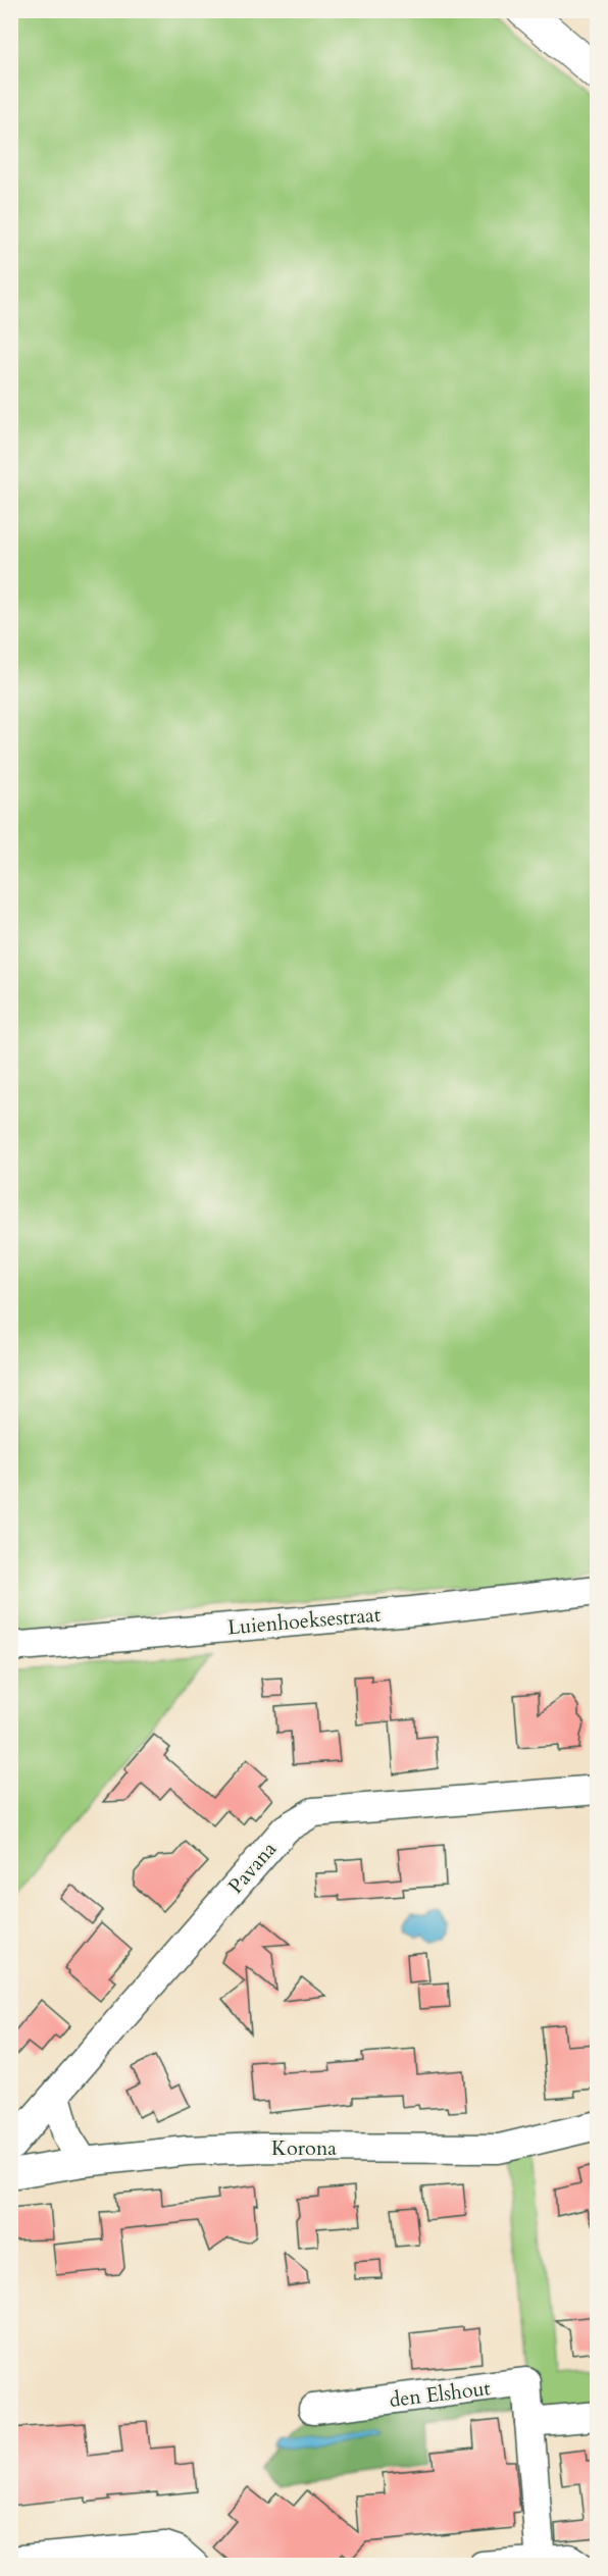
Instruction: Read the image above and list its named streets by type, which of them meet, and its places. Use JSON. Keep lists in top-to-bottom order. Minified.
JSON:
{"streets":{"street":["Luienhoeksestraat","Pavana","Korona","den Elshout"]}}
